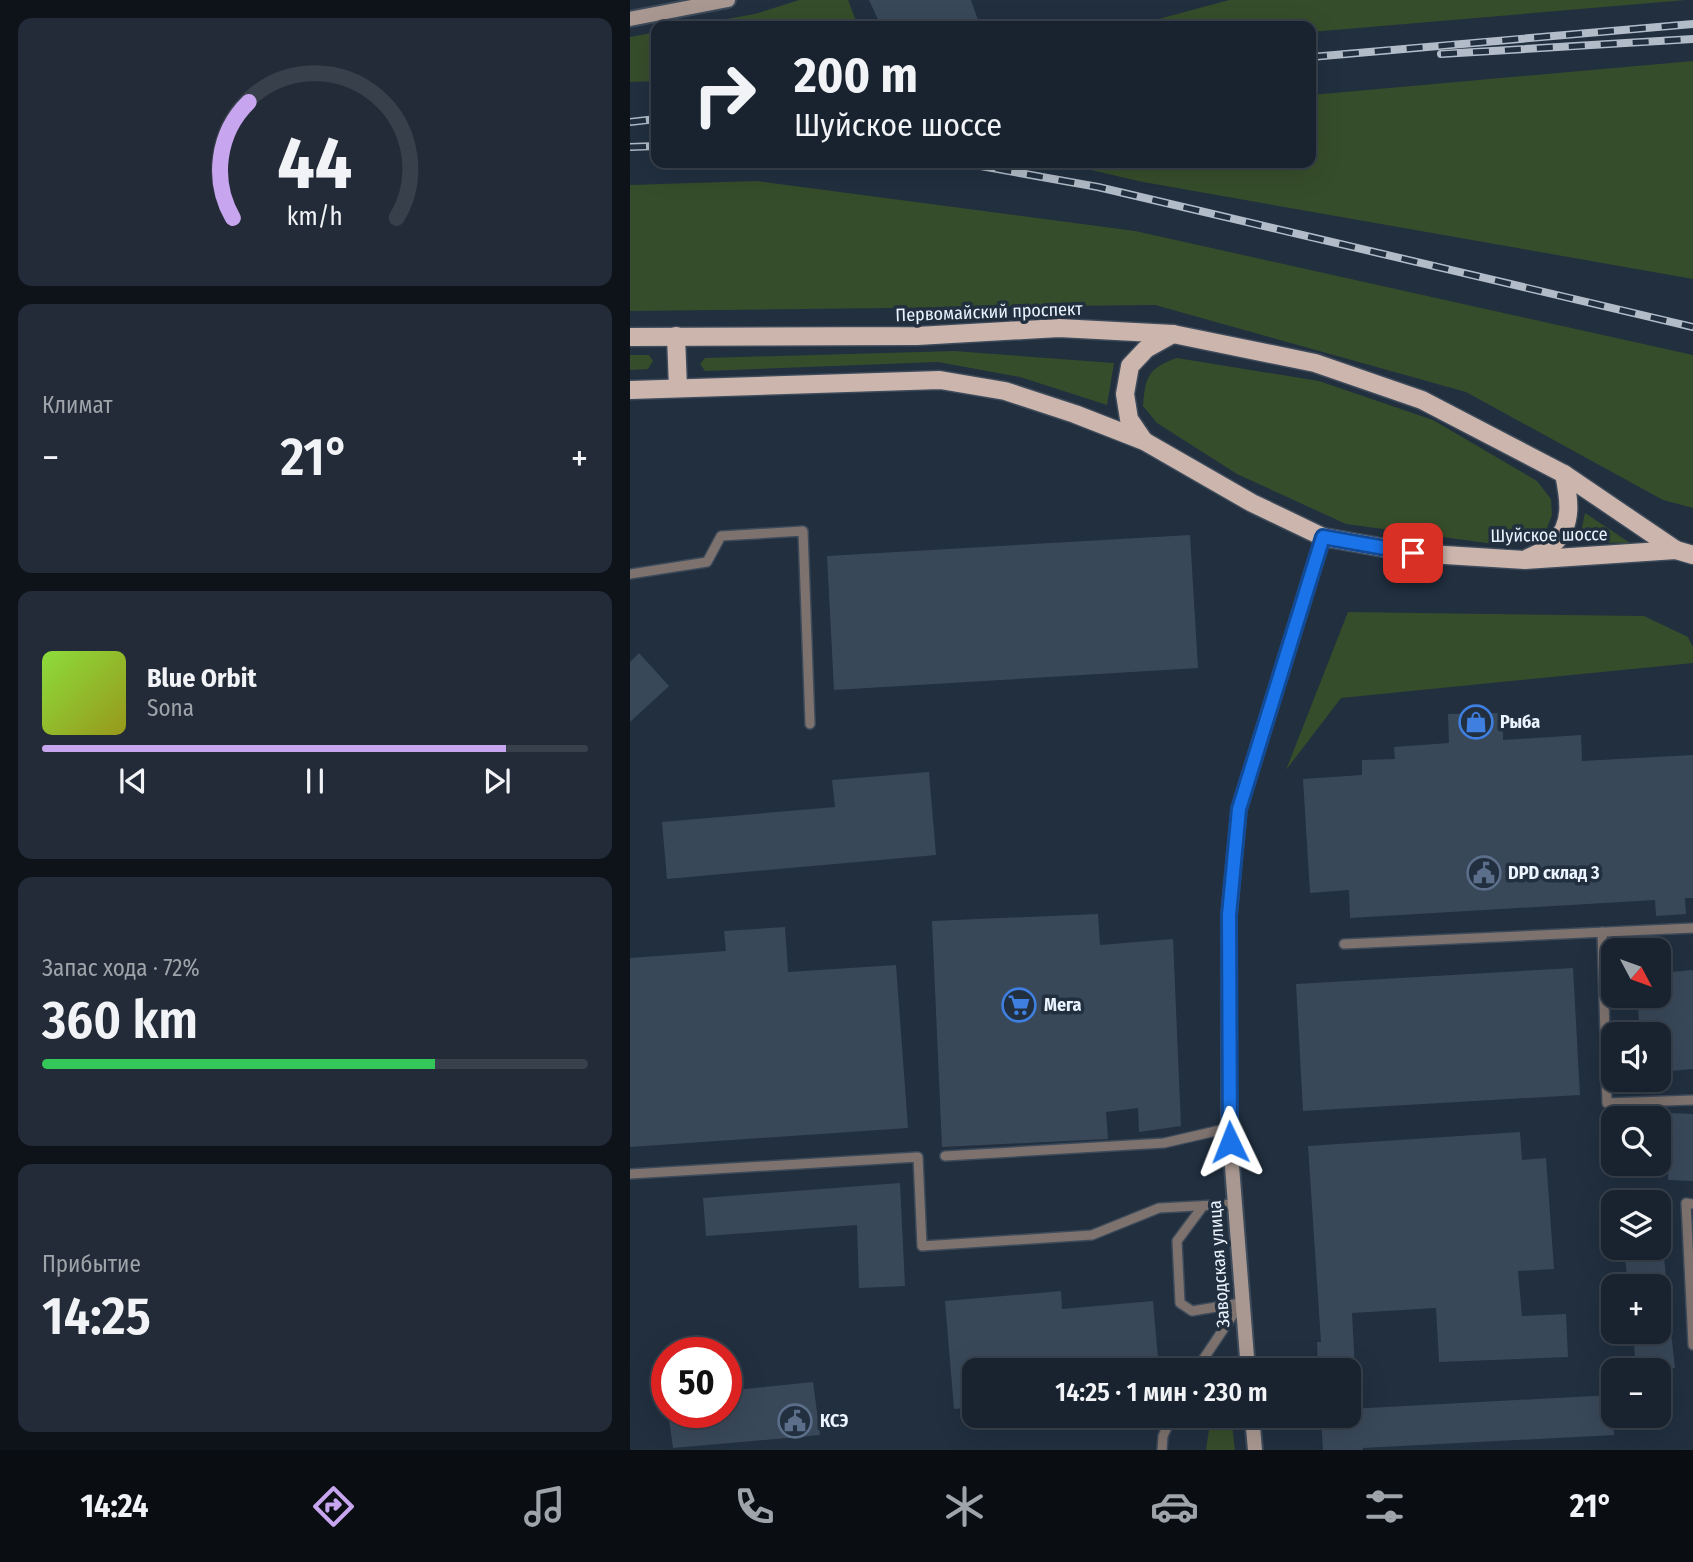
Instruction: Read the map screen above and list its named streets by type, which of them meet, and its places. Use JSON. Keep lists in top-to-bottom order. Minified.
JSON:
{"streets":{"main road":["Первомайский проспект","Шуйское шоссе","Заводская улица"]},"crossings":[["Первомайский проспект","Шуйское шоссе"],["Шуйское шоссе","Заводская улица"]],"places":{"shop":["Рыба"],"public building":["DPD склад 3","КСЭ"],"supermarket":["Мега"]},"north":"bottom right","page":{"turn":["200 m","Шуйское шоссе"],"tile":["Климат",["Запас хода · 72%","360 km"],["Прибытие","14:25"]],"heat":["−","21°","+"],"song":["Blue Orbit","Sona"],"map_buttons":["+","−"],"limit":"50","trip":"14:25 · 1 мин · 230 m","tabs":["14:24","21°"],"gauge":["44","km/h"]}}
